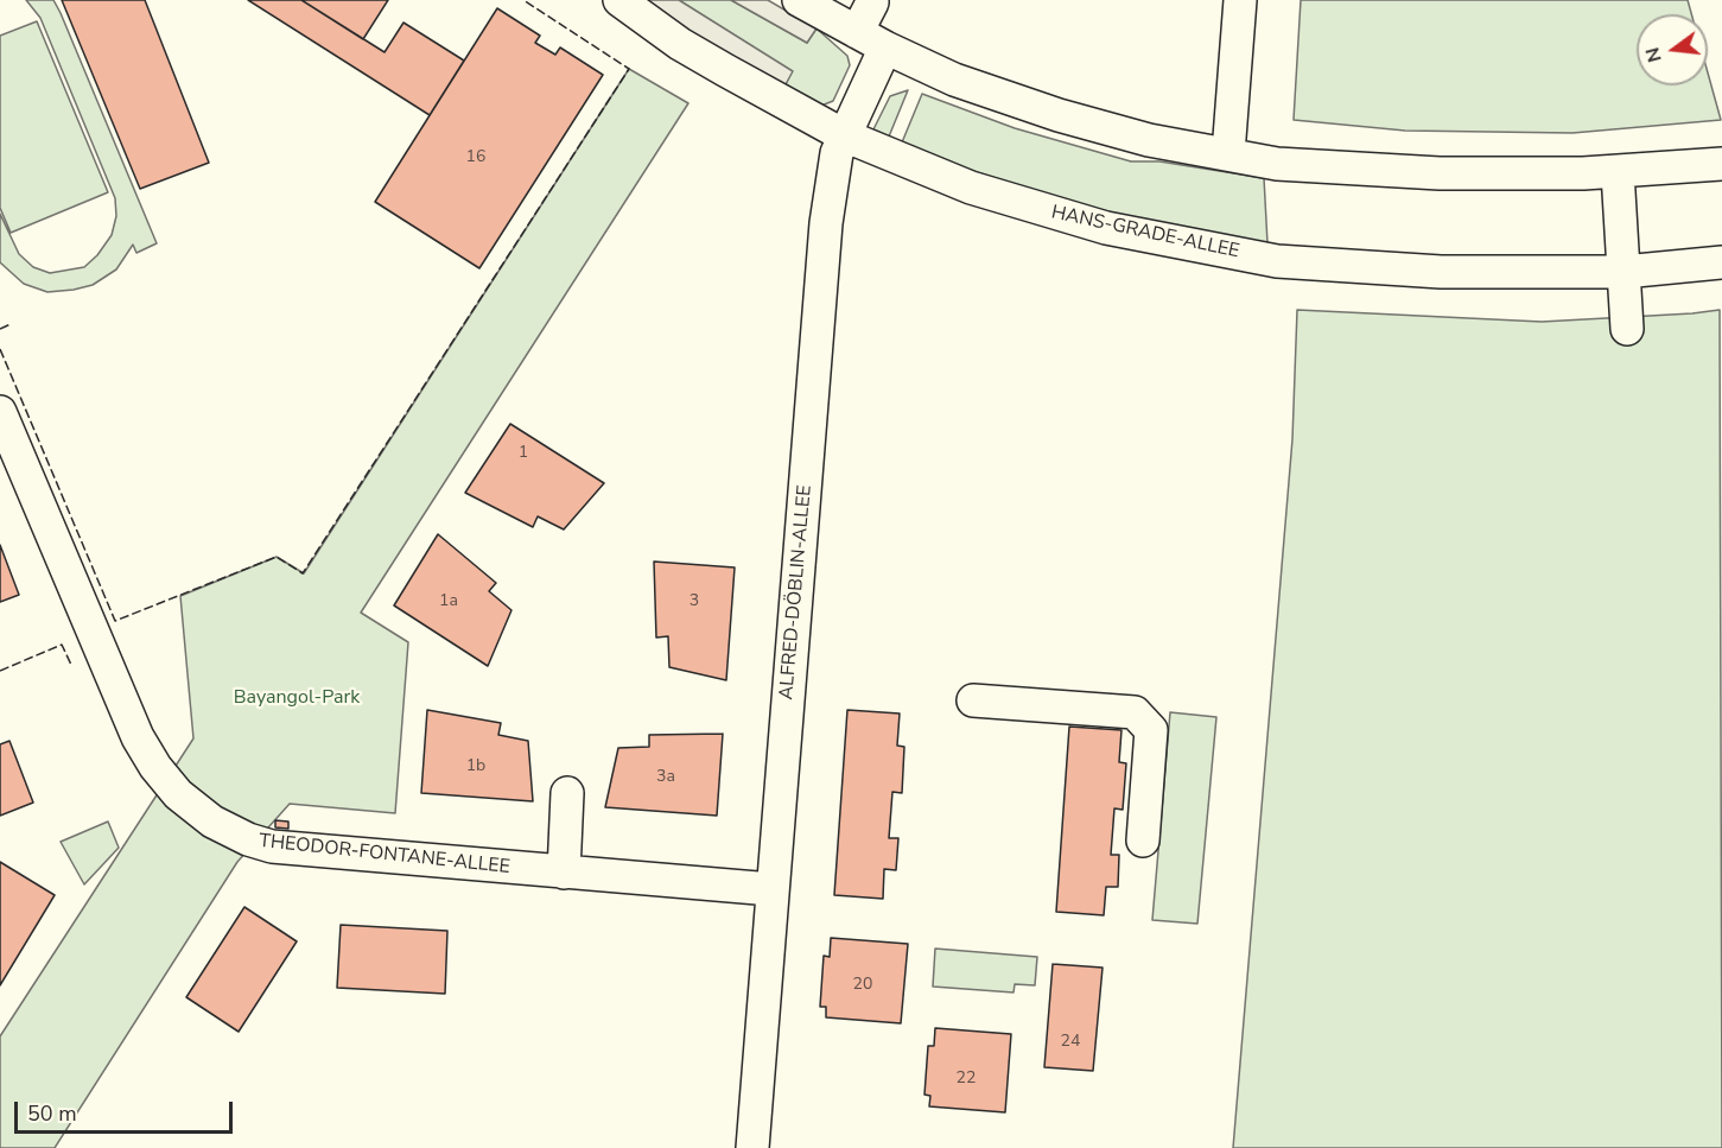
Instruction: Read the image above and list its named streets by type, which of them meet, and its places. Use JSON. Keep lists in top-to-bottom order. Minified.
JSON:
{"streets":{"street":["HANS-GRADE-ALLEE","ALFRED-DÖBLIN-ALLEE","THEODOR-FONTANE-ALLEE"]},"crossings":[["HANS-GRADE-ALLEE","ALFRED-DÖBLIN-ALLEE"],["ALFRED-DÖBLIN-ALLEE","THEODOR-FONTANE-ALLEE"]],"parks":["Bayangol-Park"],"house_numbers":["16","1","1a","3","1b","3a","20","24","22"],"scale_bar":"50 m","north":"left"}
